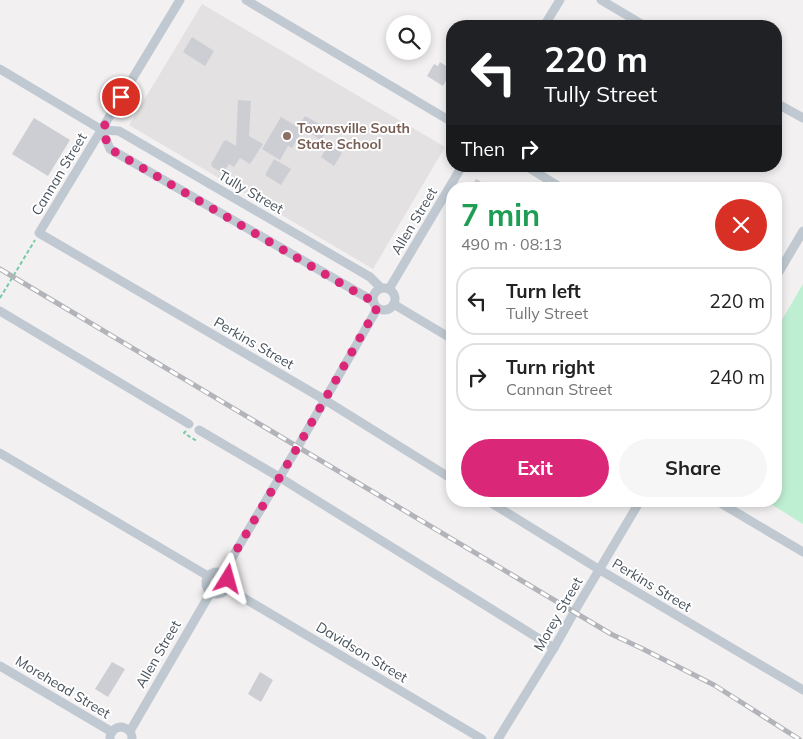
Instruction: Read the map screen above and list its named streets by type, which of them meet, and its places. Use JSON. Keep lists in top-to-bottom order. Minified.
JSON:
{"streets":{"street":["Cannan Street","Tully Street","Allen Street","Perkins Street","Morey Street","Davidson Street","Morehead Street"]},"crossings":[["Cannan Street","Tully Street"],["Cannan Street","Perkins Street"],["Tully Street","Allen Street"],["Allen Street","Davidson Street"],["Perkins Street","Morey Street"]],"places":["Townsville South State School"],"page":{"turn":["220 m","Tully Street"],"then":"Then","heading":["7 min","490 m · 08:13"],"list":[{"name":"Turn left","note":"Tully Street","value":"220 m"},{"name":"Turn right","note":"Cannan Street","value":"240 m"}],"buttons":["Exit","Share"]}}
